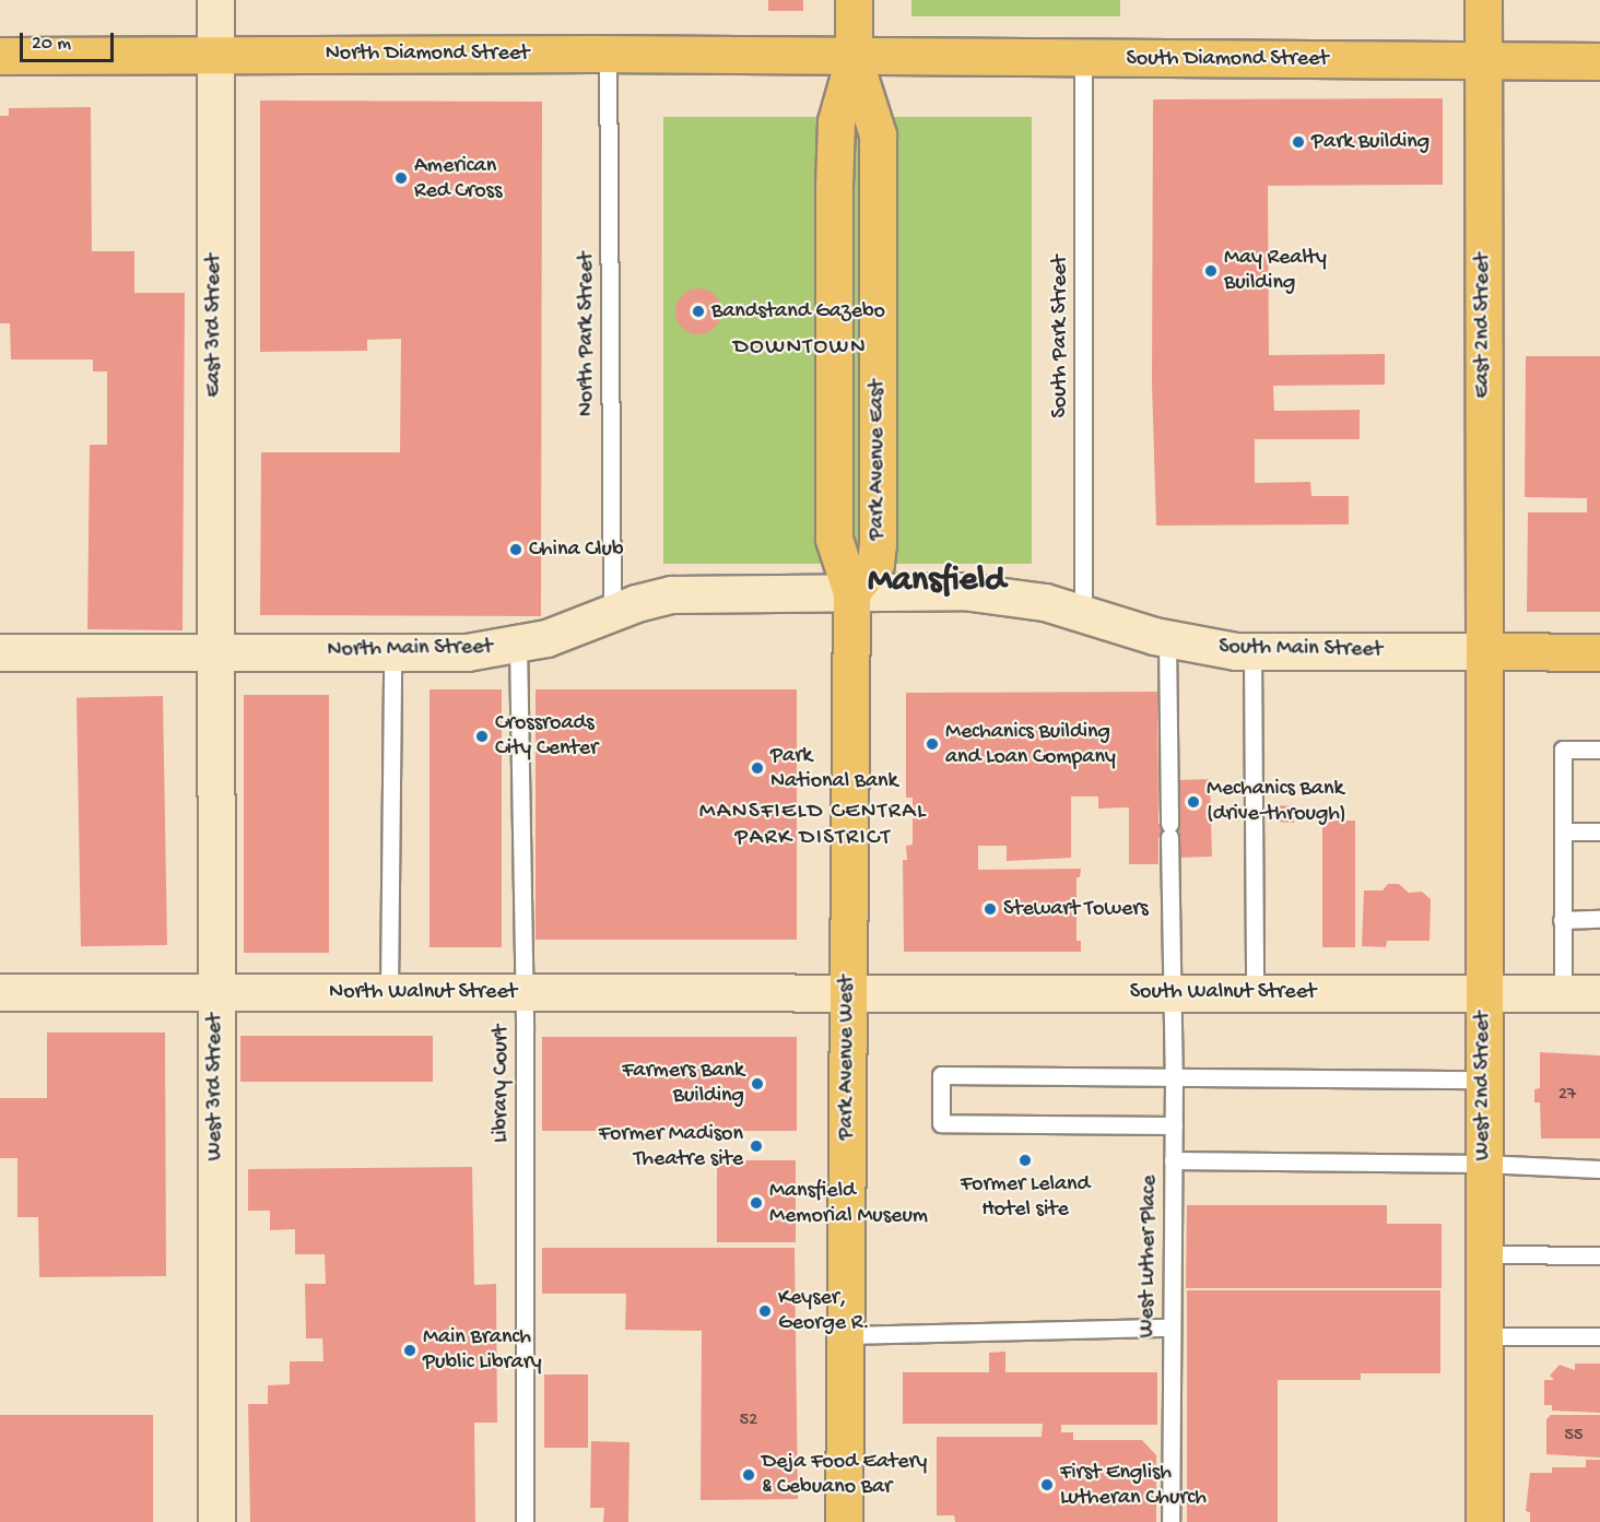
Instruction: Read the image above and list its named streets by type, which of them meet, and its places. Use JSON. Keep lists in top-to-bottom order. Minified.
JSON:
{"streets":{"main road":["North Diamond Street","South Diamond Street","East 2nd Street","Park Avenue East","South Main Street","Park Avenue West","West 2nd Street"],"street":["East 3rd Street","North Main Street","North Walnut Street","South Walnut Street","West 3rd Street"],"lane":["North Park Street","South Park Street","Library Court","West Luther Place"]},"crossings":[["North Diamond Street","South Diamond Street"],["North Diamond Street","East 3rd Street"],["North Diamond Street","North Park Street"],["North Diamond Street","Park Avenue East"],["South Diamond Street","East 2nd Street"],["South Diamond Street","South Park Street"],["South Diamond Street","Park Avenue East"],["East 3rd Street","North Main Street"],["East 3rd Street","West 3rd Street"],["East 2nd Street","South Main Street"],["East 2nd Street","West 2nd Street"],["North Park Street","North Main Street"],["South Park Street","South Main Street"],["Park Avenue East","North Main Street"],["Park Avenue East","South Main Street"],["Park Avenue East","Park Avenue West"],["North Main Street","South Main Street"],["North Main Street","Park Avenue West"],["North Main Street","Library Court"],["North Main Street","West 3rd Street"],["South Main Street","Park Avenue West"],["South Main Street","West 2nd Street"],["South Main Street","West Luther Place"],["North Walnut Street","South Walnut Street"],["North Walnut Street","Park Avenue West"],["North Walnut Street","Library Court"],["North Walnut Street","West 3rd Street"],["South Walnut Street","Park Avenue West"],["South Walnut Street","West 2nd Street"],["South Walnut Street","West Luther Place"]],"districts":["DOWNTOWN","Mansfield","MANSFIELD CENTRAL PARK DISTRICT"],"places":["Park Building","American Red Cross","May Realty Building","Bandstand Gazebo","China Club","Crossroads City Center","Mechanics Building and Loan Company","Park National Bank","Mechanics Bank (drive-through)","Stewart Towers","Farmers Bank Building","Former Madison Theatre site","Former Leland Hotel site","Mansfield Memorial Museum","Keyser, George R.","Main Branch Public Library","Deja Food Eatery & Cebuano Bar","First English Lutheran Church"],"house_numbers":["27","52","55"],"scale_bar":"20 m"}
